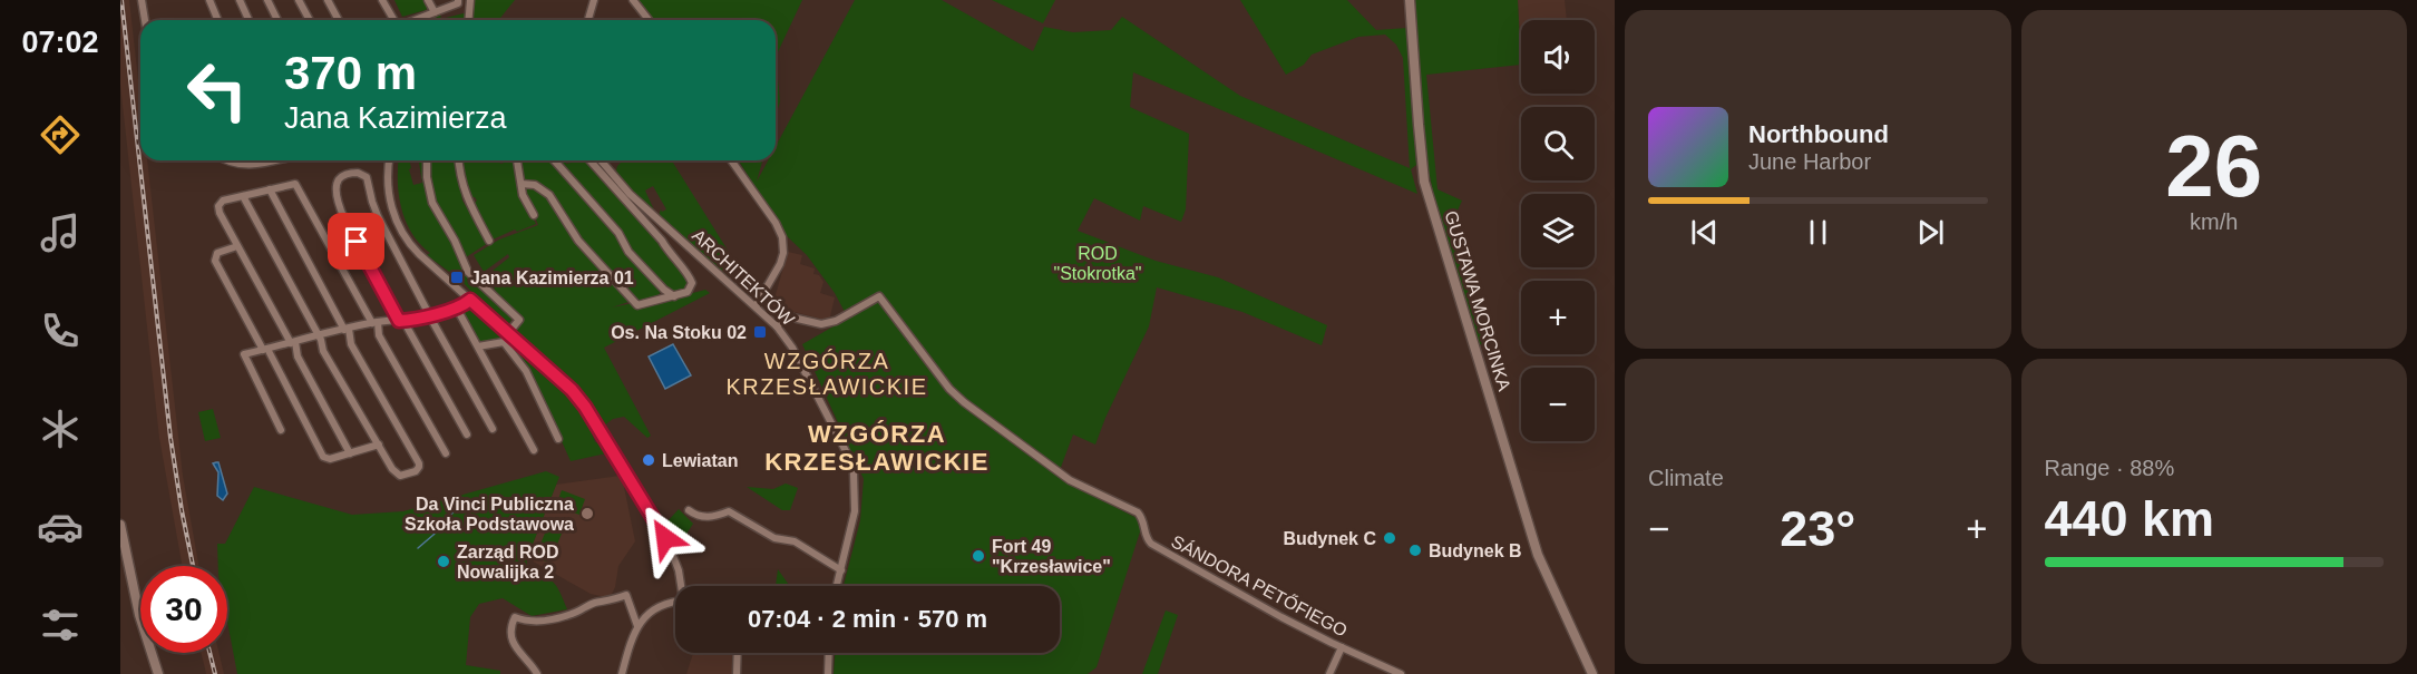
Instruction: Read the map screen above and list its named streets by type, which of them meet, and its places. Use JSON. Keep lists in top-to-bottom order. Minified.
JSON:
{"streets":{"street":["ARCHITEKTÓW","GUSTAWA MORCINKA","SÁNDORA PETŐFIEGO"]},"crossings":[["ARCHITEKTÓW","SÁNDORA PETŐFIEGO"]],"districts":["WZGÓRZA KRZESŁAWICKIE","WZGÓRZA KRZESŁAWICKIE"],"parks":["ROD \"Stokrotka\""],"places":{"transit":["Jana Kazimierza 01","Os. Na Stoku 02"],"other":["Lewiatan","Da Vinci Publiczna Szkoła Podstawowa","Budynek C","Budynek B","Fort 49 \"Krzesławice\"","Zarząd ROD Nowalijka 2"]},"page":{"tabs":"07:02","tile":[["26","km/h"],"Climate",["Range · 88%","440 km"]],"map_buttons":["+","−"],"turn":["370 m","Jana Kazimierza"],"song":["Northbound","June Harbor"],"heat":["−","23°","+"],"limit":"30","trip":"07:04 · 2 min · 570 m"}}
